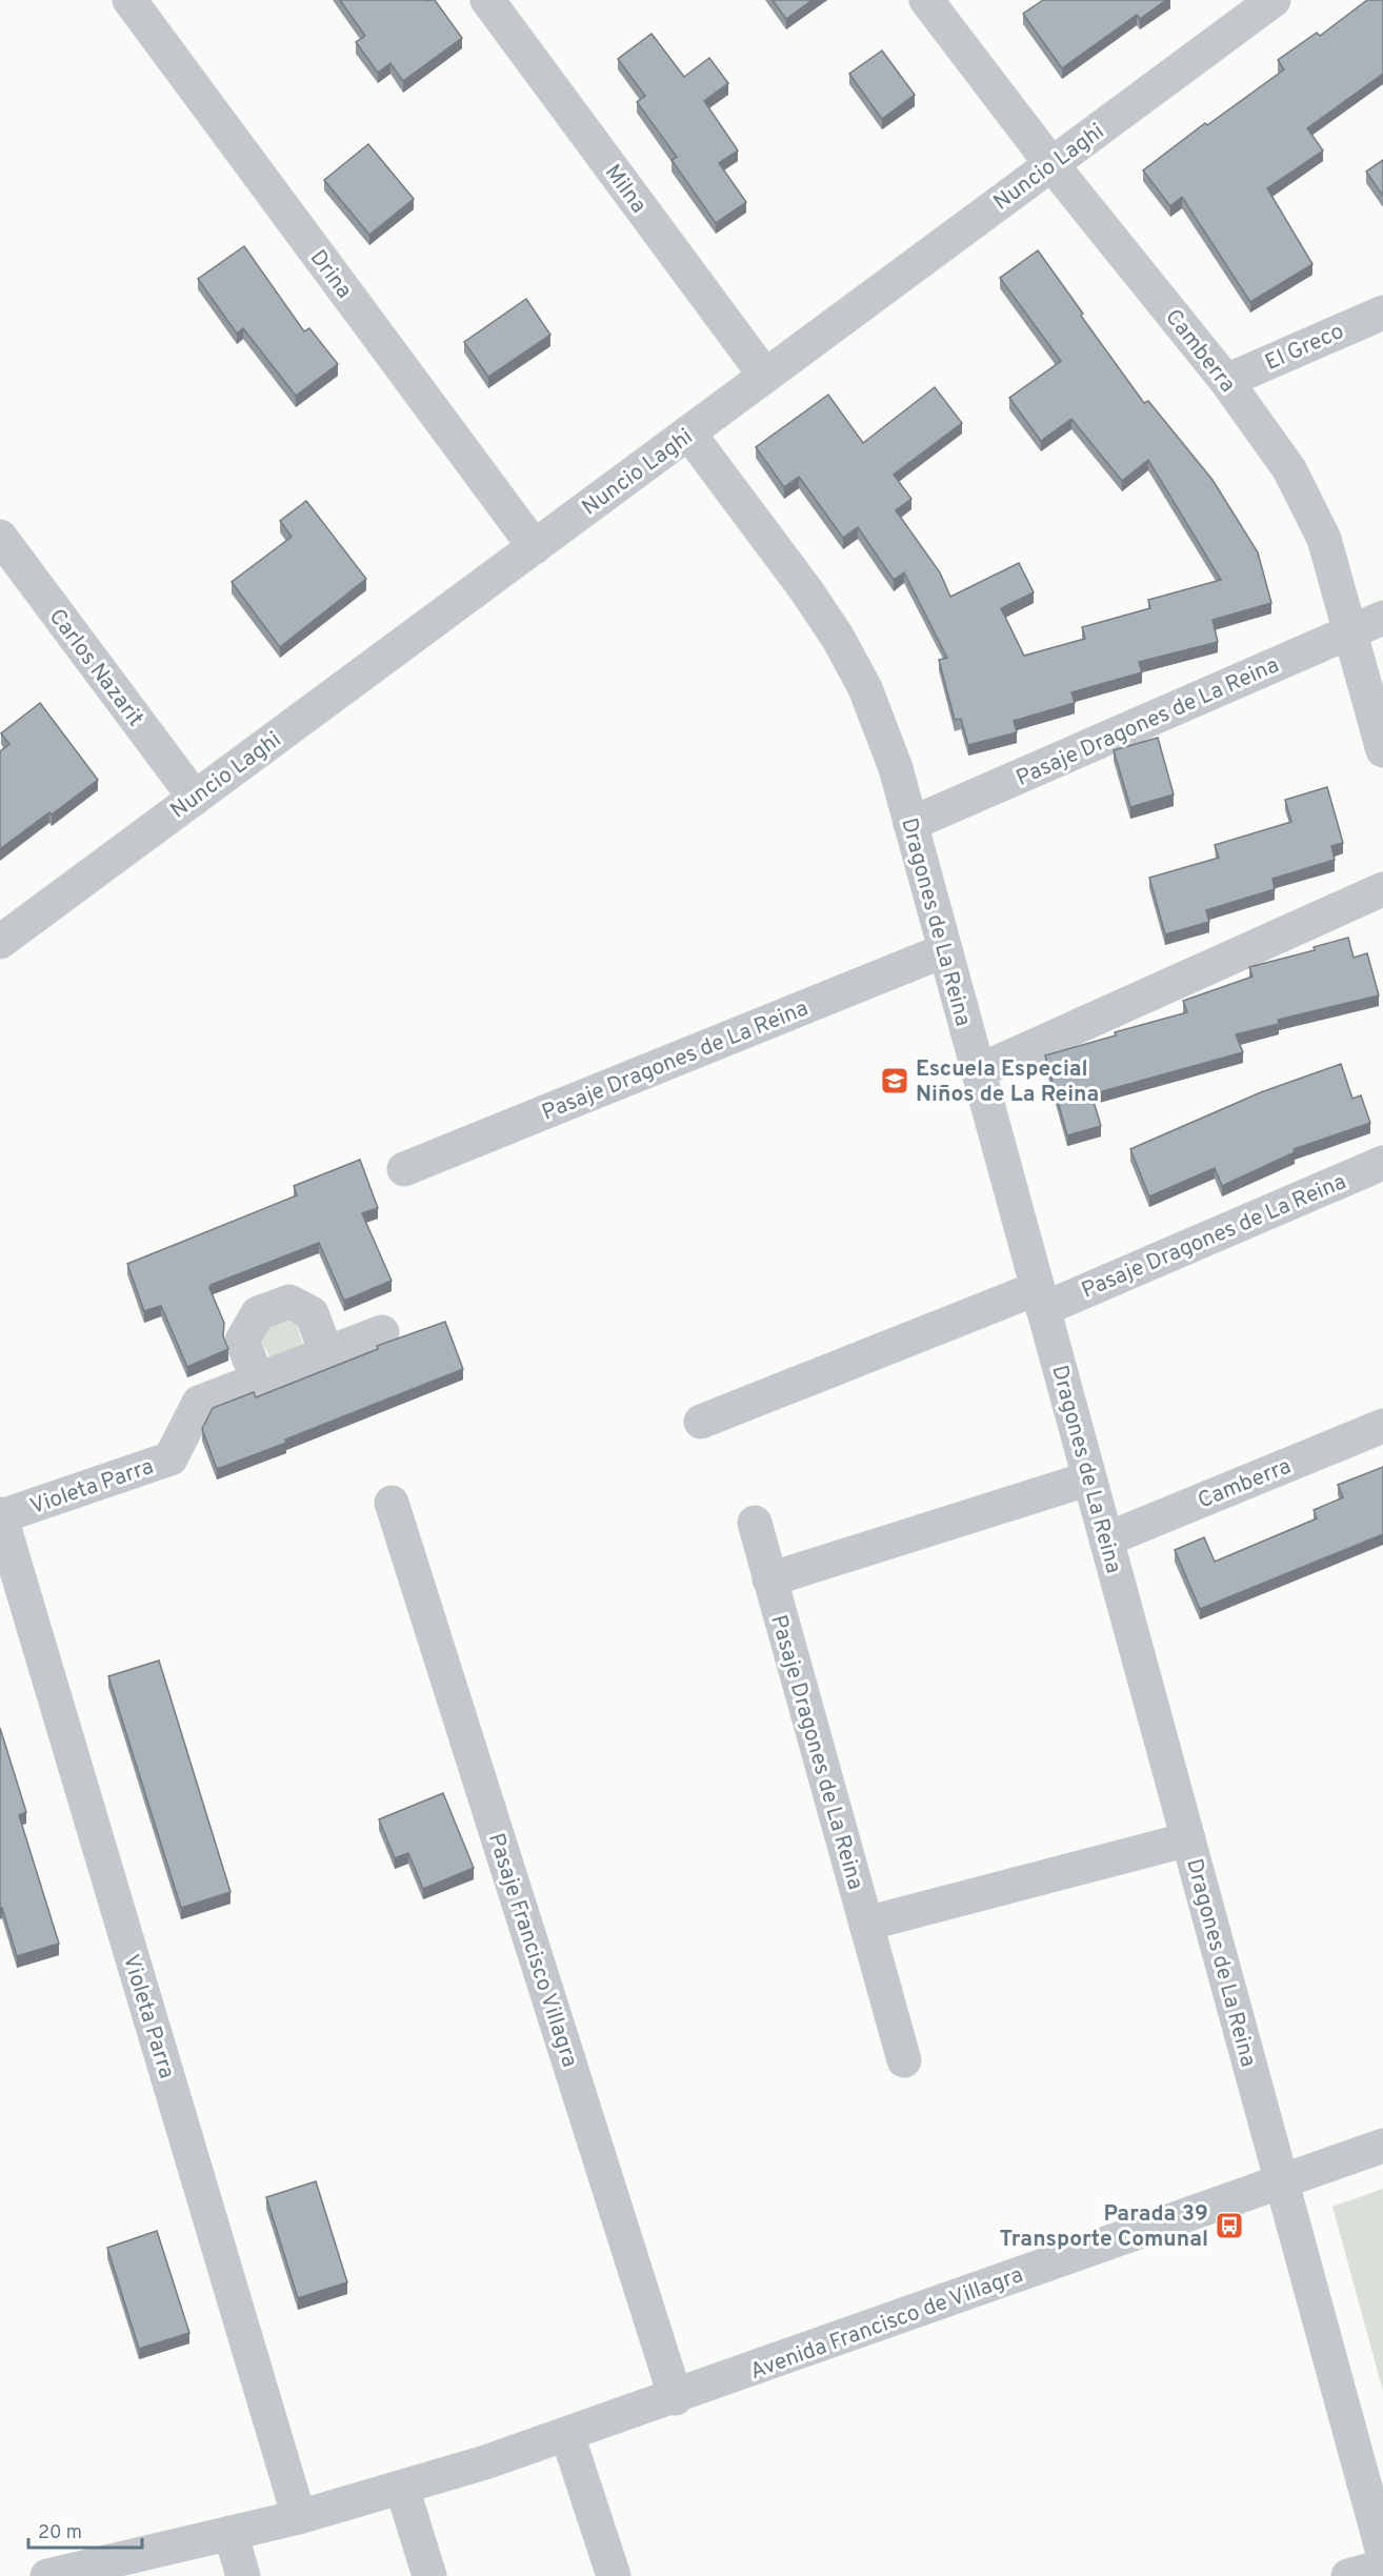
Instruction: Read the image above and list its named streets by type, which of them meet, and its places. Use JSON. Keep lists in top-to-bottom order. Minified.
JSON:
{"streets":{"street":["Nuncio Laghi","Milna","Drina","El Greco","Camberra","Carlos Nazarit","Pasaje Dragones de La Reina","Dragones de La Reina","Violeta Parra","Pasaje Francisco Villagra","Avenida Francisco de Villagra"]},"crossings":[["Nuncio Laghi","Milna"],["Nuncio Laghi","Drina"],["Nuncio Laghi","Camberra"],["Nuncio Laghi","Carlos Nazarit"],["Nuncio Laghi","Dragones de La Reina"],["El Greco","Camberra"],["Camberra","Pasaje Dragones de La Reina"],["Camberra","Dragones de La Reina"],["Pasaje Dragones de La Reina","Dragones de La Reina"],["Dragones de La Reina","Avenida Francisco de Villagra"],["Violeta Parra","Avenida Francisco de Villagra"],["Pasaje Francisco Villagra","Avenida Francisco de Villagra"]],"places":{"school or university":["Escuela Especial Niños de La Reina"],"bus stop":["Parada 39 Transporte Comunal"]},"scale_bar":"20 m"}
